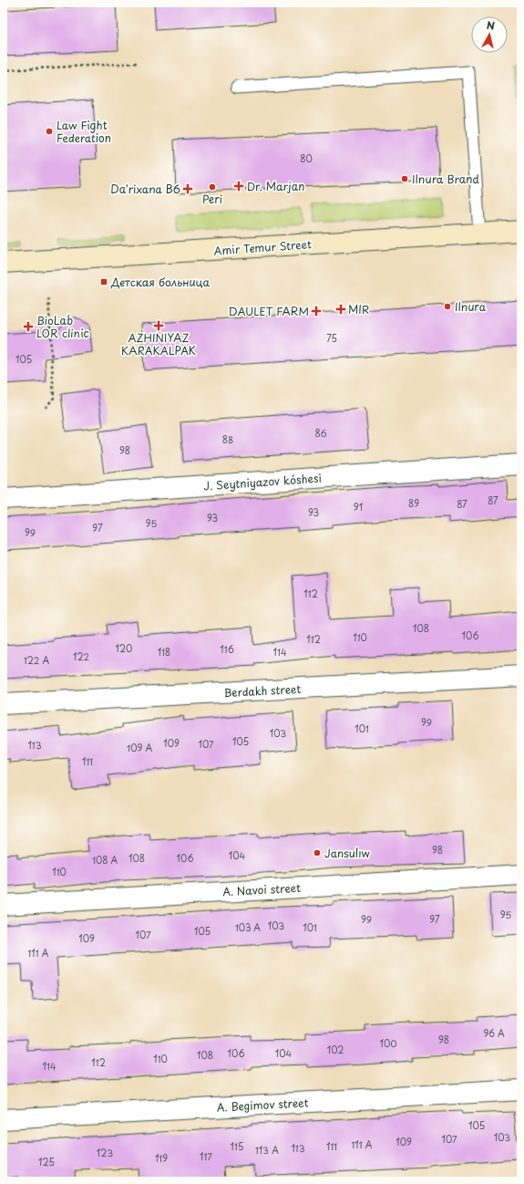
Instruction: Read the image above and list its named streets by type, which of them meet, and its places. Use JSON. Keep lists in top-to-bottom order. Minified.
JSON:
{"streets":{"main road":["Amir Temur Street"],"street":["J. Seytniyazov kóshesi","Berdakh street","A. Navoi street","A. Begimov street"]},"places":{"other":["Law Fight Federation","Ilnura Brand","Peri","Ilnura","Jansulıw"],"health":["Dr. Marjan","Da'rixana B6","MIR","DAULET FARM","AZHINIYAZ KARAKALPAK","BioLab LOR clinic"],"transit":["Детская больница"]},"house_numbers":["80","75","105","86","88","98","87","89","87","91","93","93","95","97","99","112","108","106","110","112","120","116","118","114","122","122 А","99","101","103","105","109","107","113","109 А","111","98","104","108","106","108 А","110","95","99","97","103","103 А","101","105","107","109","111 А","96 А","98","100","102","106","104","108","110","112","114","105","103","107","109","111 А","115","111","113","113 А","123","117","119","125"],"north":"top"}
